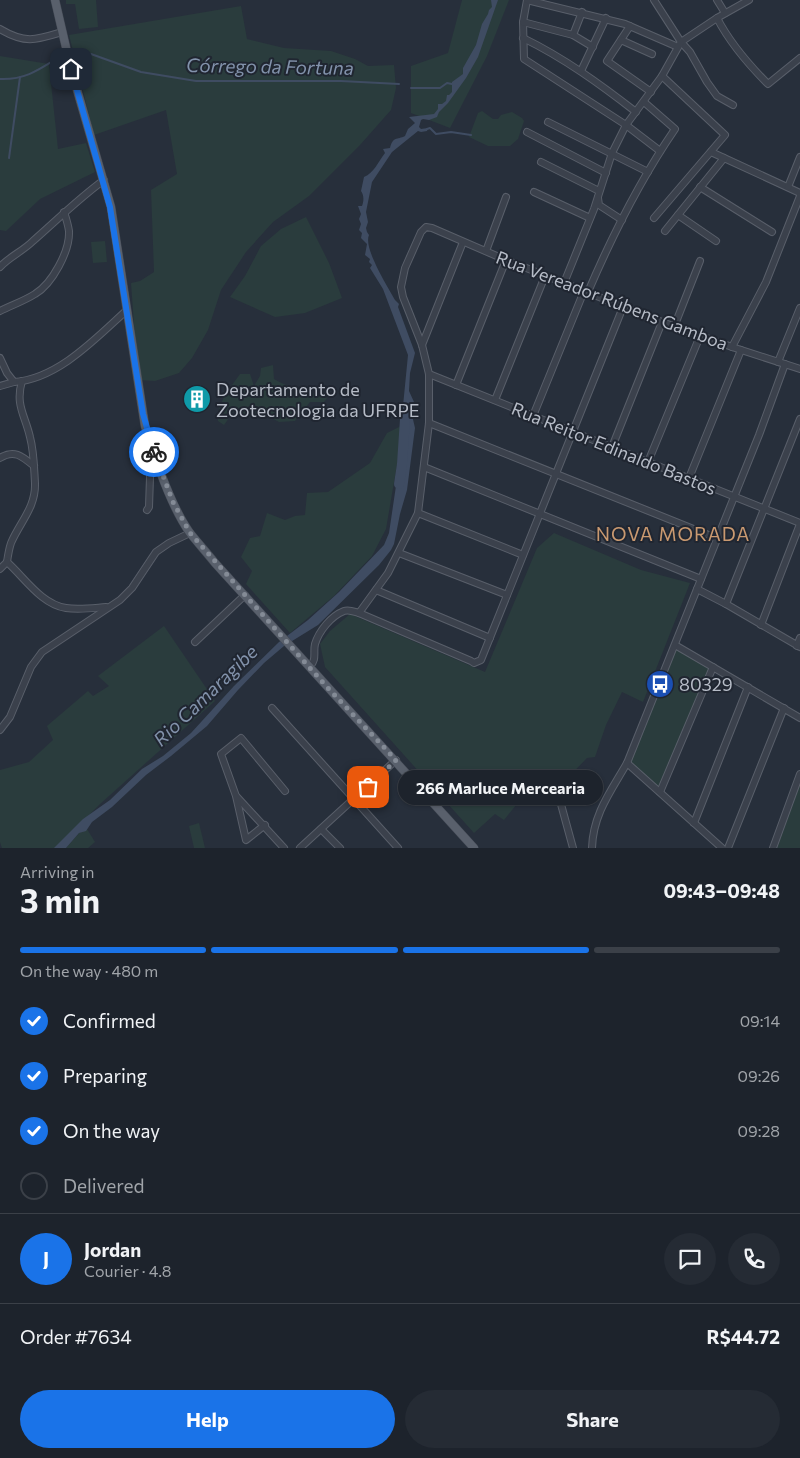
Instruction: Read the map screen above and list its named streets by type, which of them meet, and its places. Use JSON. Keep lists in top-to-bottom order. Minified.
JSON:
{"streets":{"street":["Rua Vereador Rúbens Gamboa","Rua Reitor Edinaldo Bastos"]},"districts":["NOVA MORADA"],"water":["Córrego da Fortuna","Rio Camaragibe"],"places":{"building":["Departamento de Zootecnologia da UFRPE"],"bus stop":["80329"],"other":["266 Marluce Mercearia"]},"page":{"bubble":"266 Marluce Mercearia","heading":["3 min","Arriving in","09:43–09:48"],"panel":["Jordan","Courier · 4.8","Order #7634","R$44.72"],"bar":"On the way · 480 m","list":[["Confirmed","09:14"],["Preparing","09:26"],["On the way","09:28"],"Delivered"],"round":"J","buttons":["Help","Share"]}}
